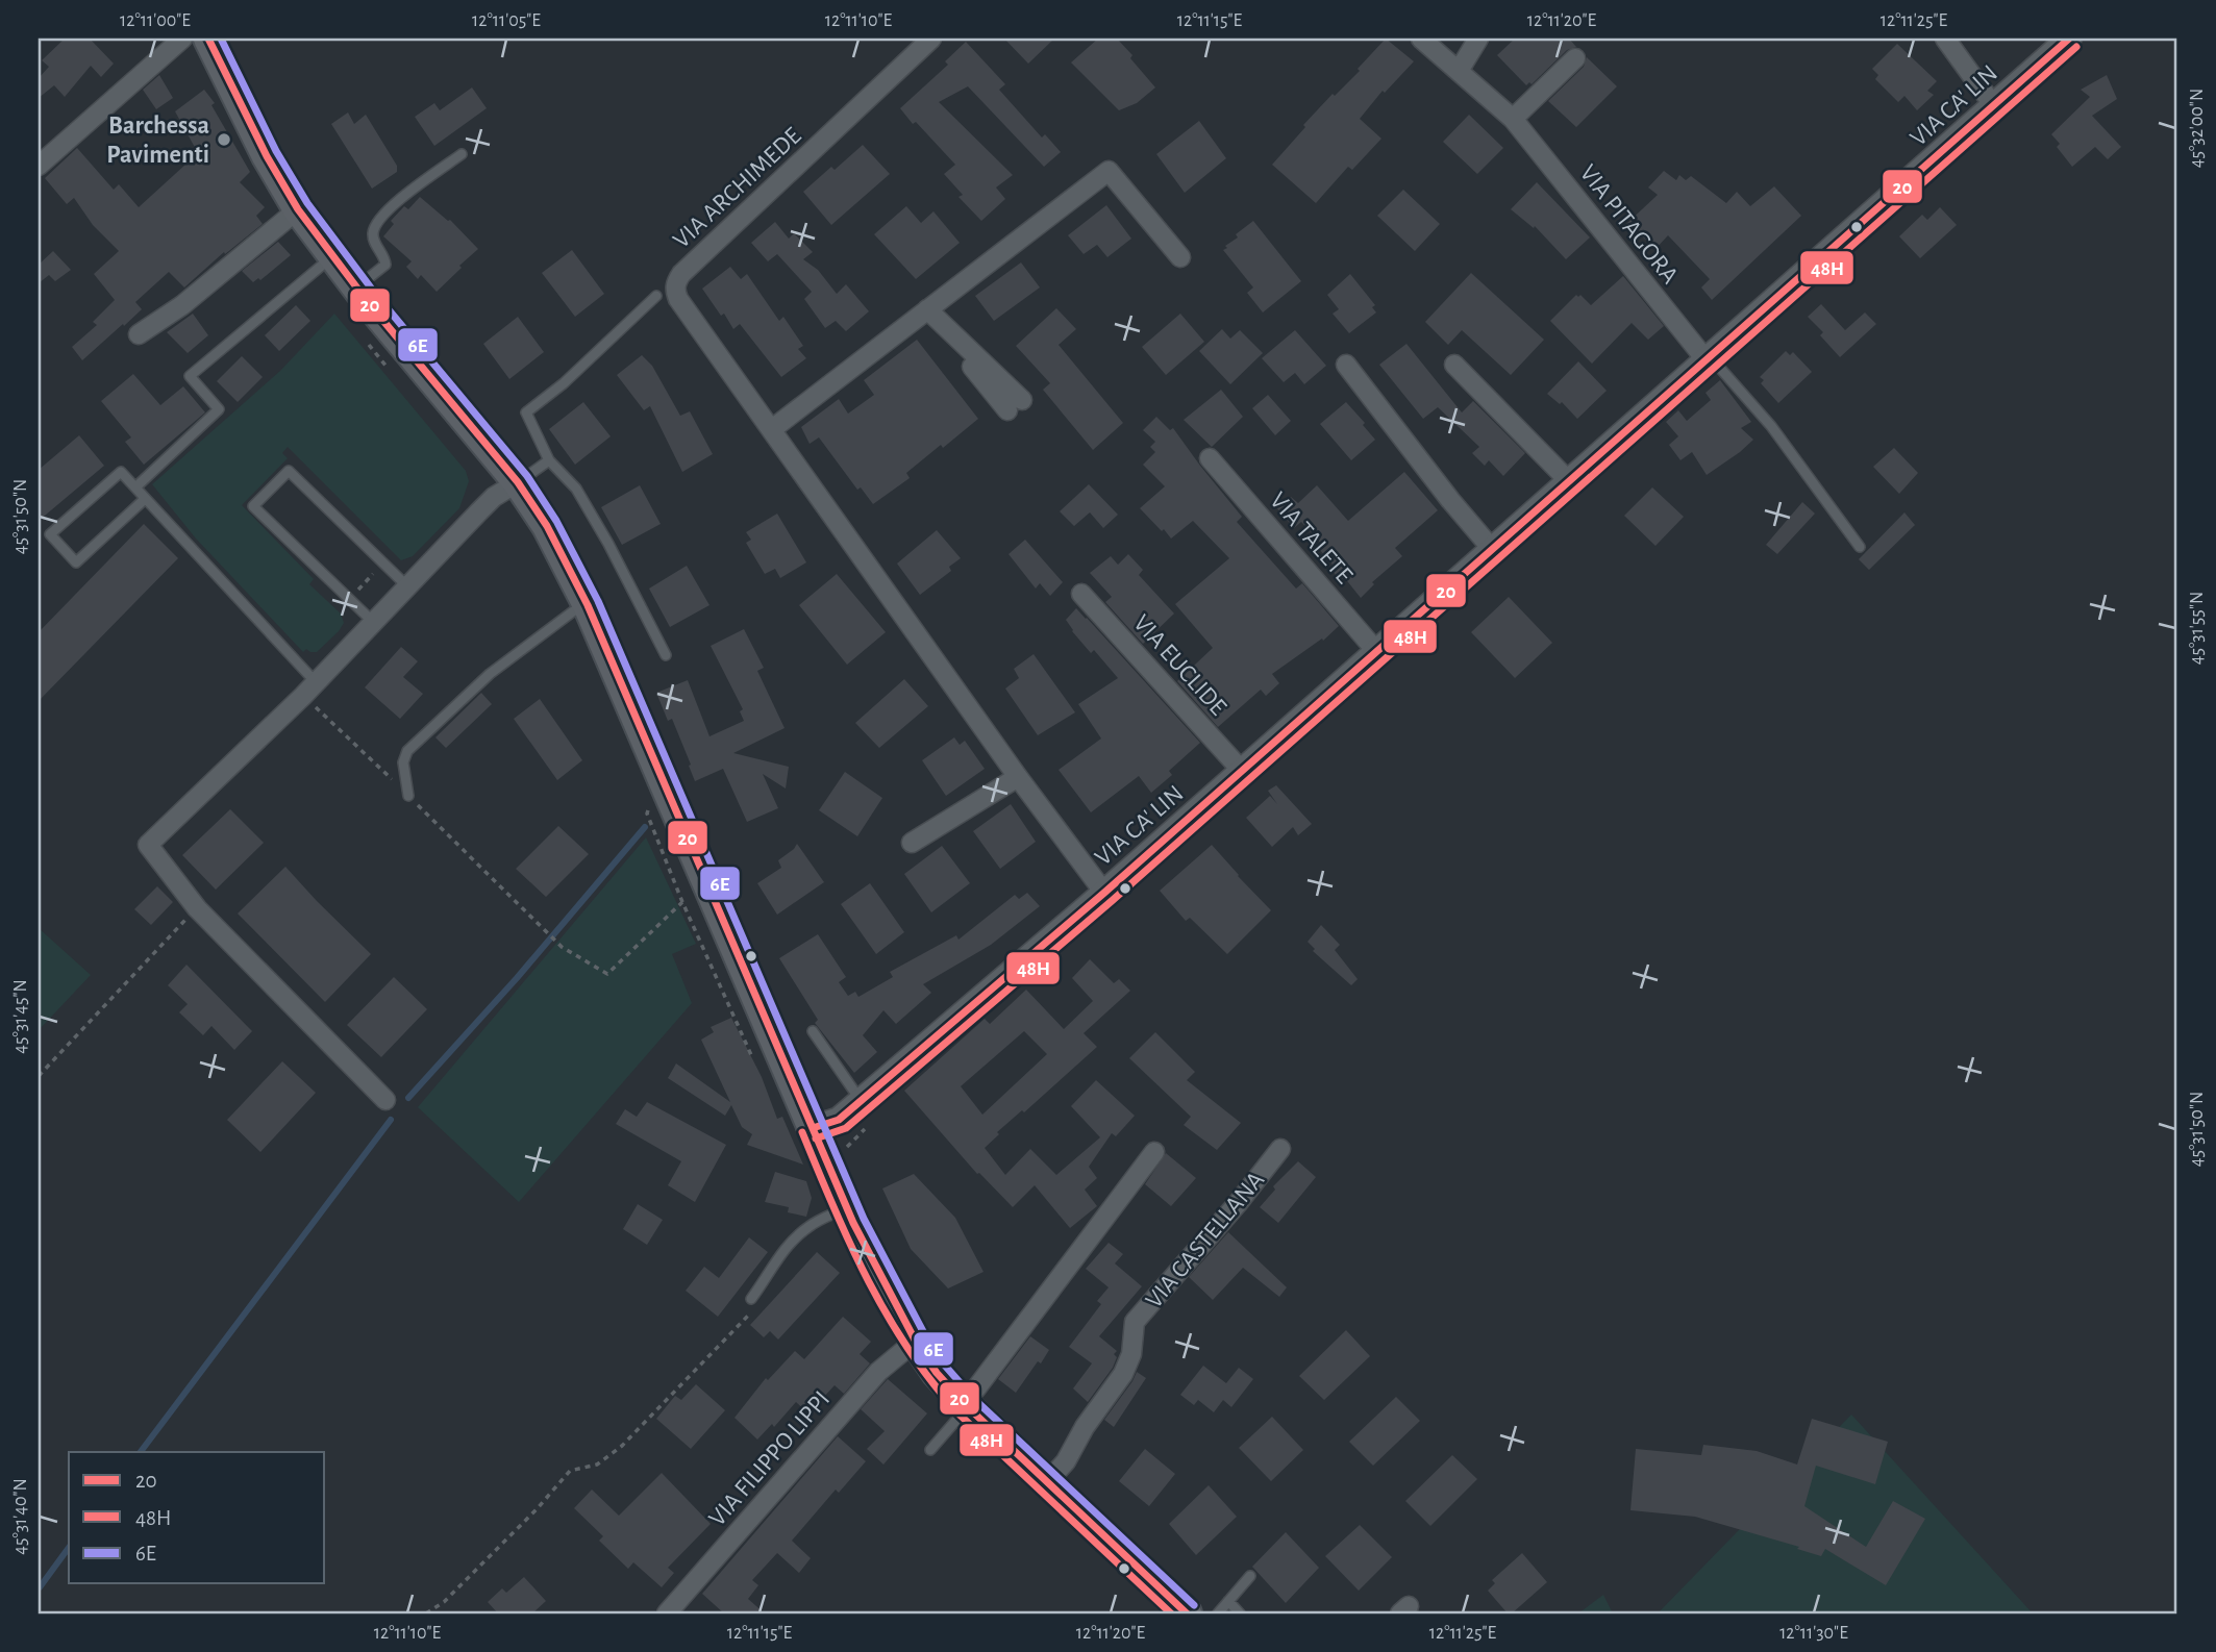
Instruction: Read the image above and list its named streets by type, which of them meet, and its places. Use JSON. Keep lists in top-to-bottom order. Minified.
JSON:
{"streets":{"street":["VIA CA' LIN","VIA ARCHIMEDE","VIA PITAGORA","VIA TALETE","VIA EUCLIDE","VIA CASTELLANA","VIA FILIPPO LIPPI"]},"crossings":[["VIA CA' LIN","VIA ARCHIMEDE"],["VIA CA' LIN","VIA PITAGORA"],["VIA CA' LIN","VIA TALETE"],["VIA CA' LIN","VIA EUCLIDE"]],"places":["Barchessa Pavimenti"],"lines":["transit line 20","transit line 6E","transit line 48H"],"legend":["20","48H","6E"],"coordinates":["12°11'00\"E","12°11'05\"E","12°11'10\"E","12°11'15\"E","12°11'20\"E","12°11'25\"E","45°32'00\"N","45°31'50\"N","45°31'55\"N","45°31'45\"N","45°31'40\"N","12°11'30\"E"]}
